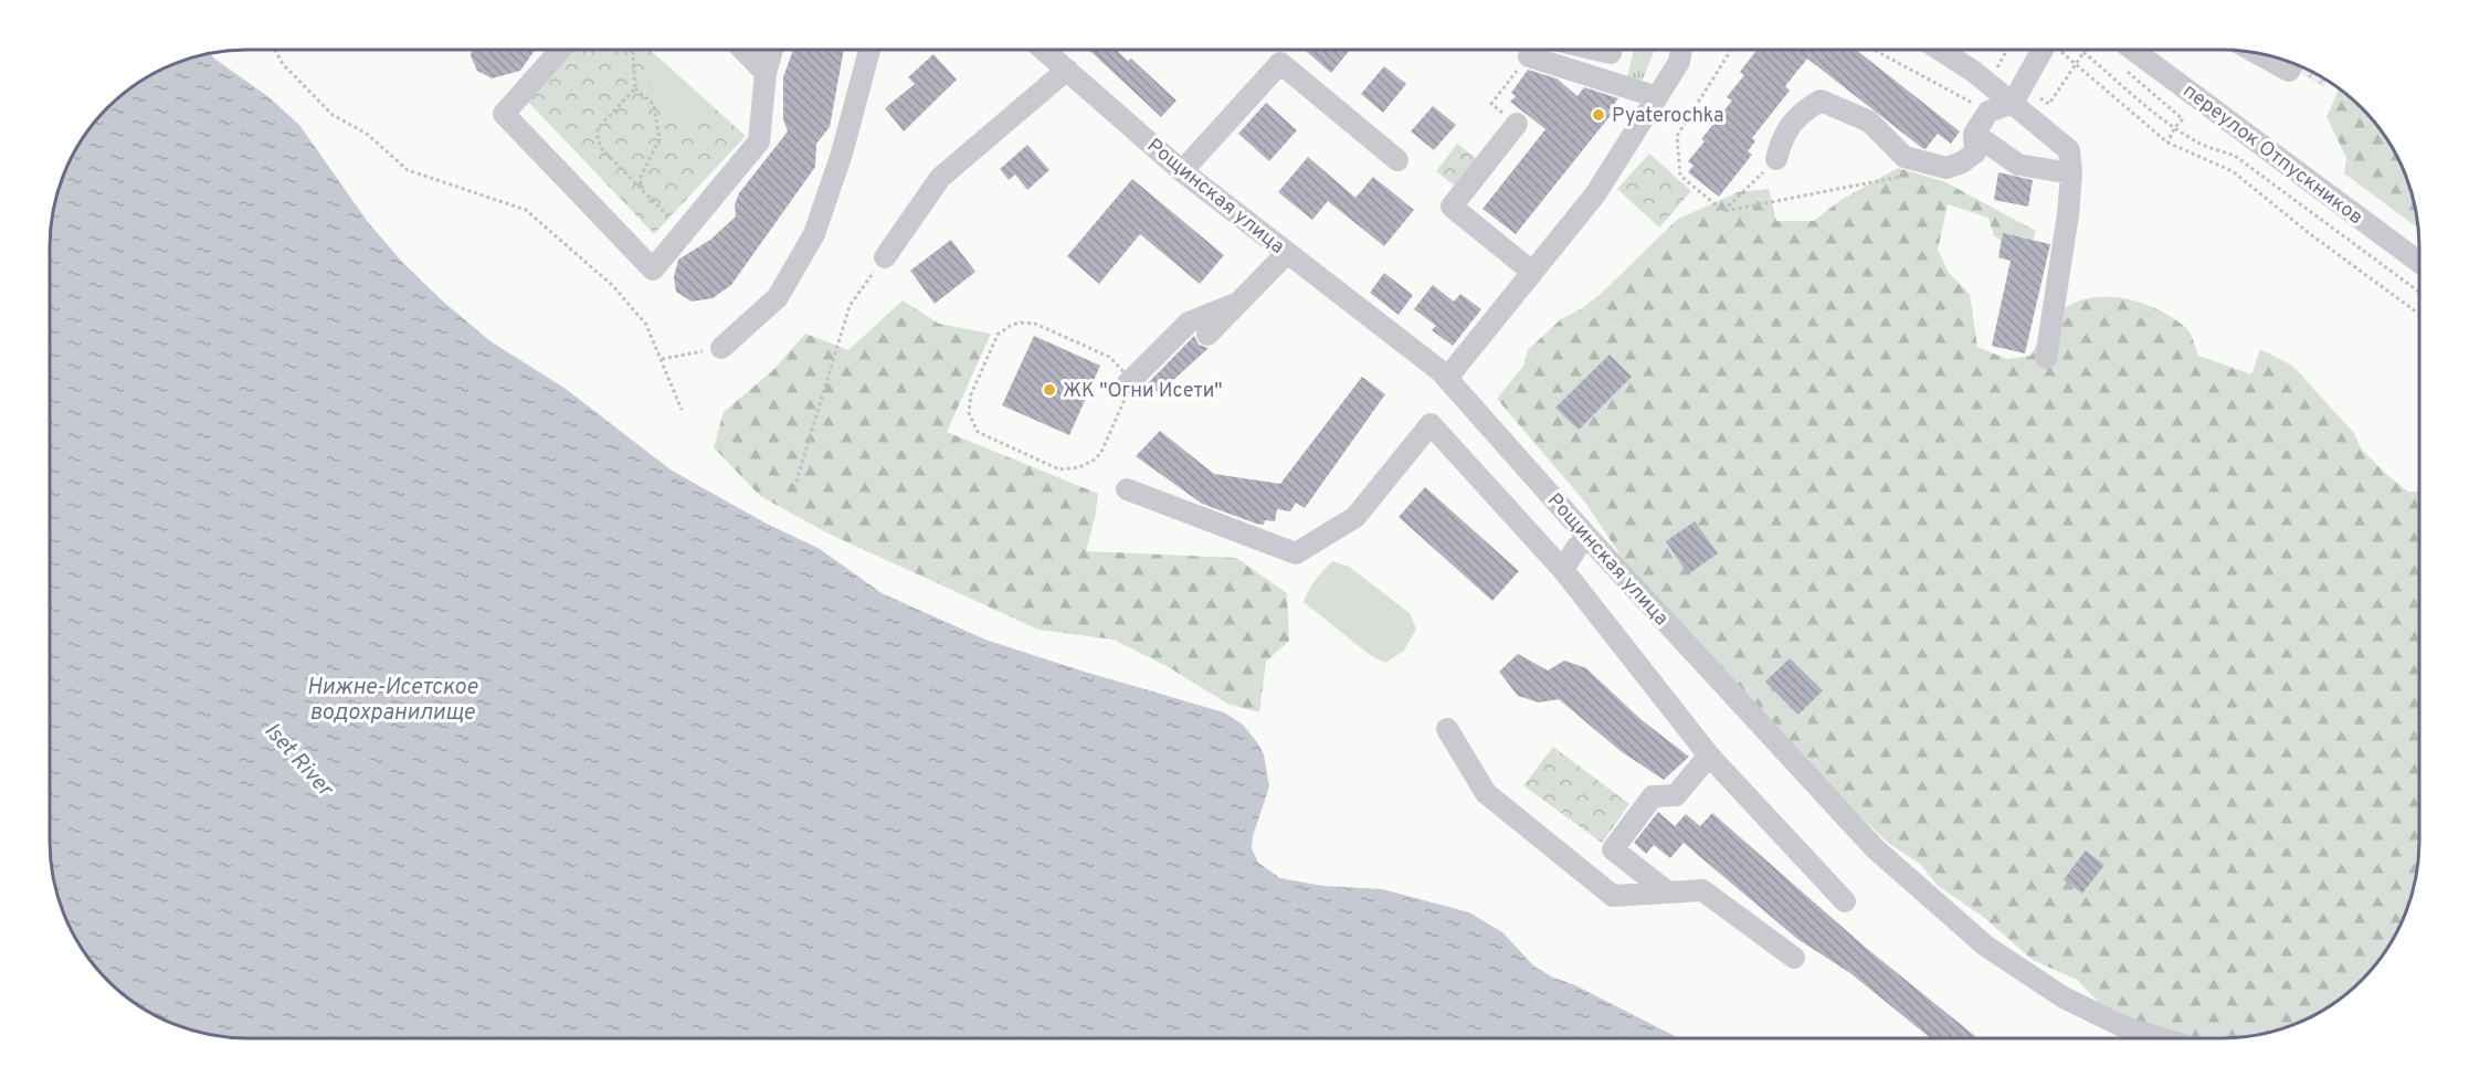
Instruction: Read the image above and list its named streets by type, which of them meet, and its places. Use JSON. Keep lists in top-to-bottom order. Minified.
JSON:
{"streets":{"street":["переулок Отпускников","Рощинская улица"]},"water":["Нижне-Исетское водохранилище","Iset River"],"places":["Pyaterochka","ЖК \"Огни Исети\""]}
